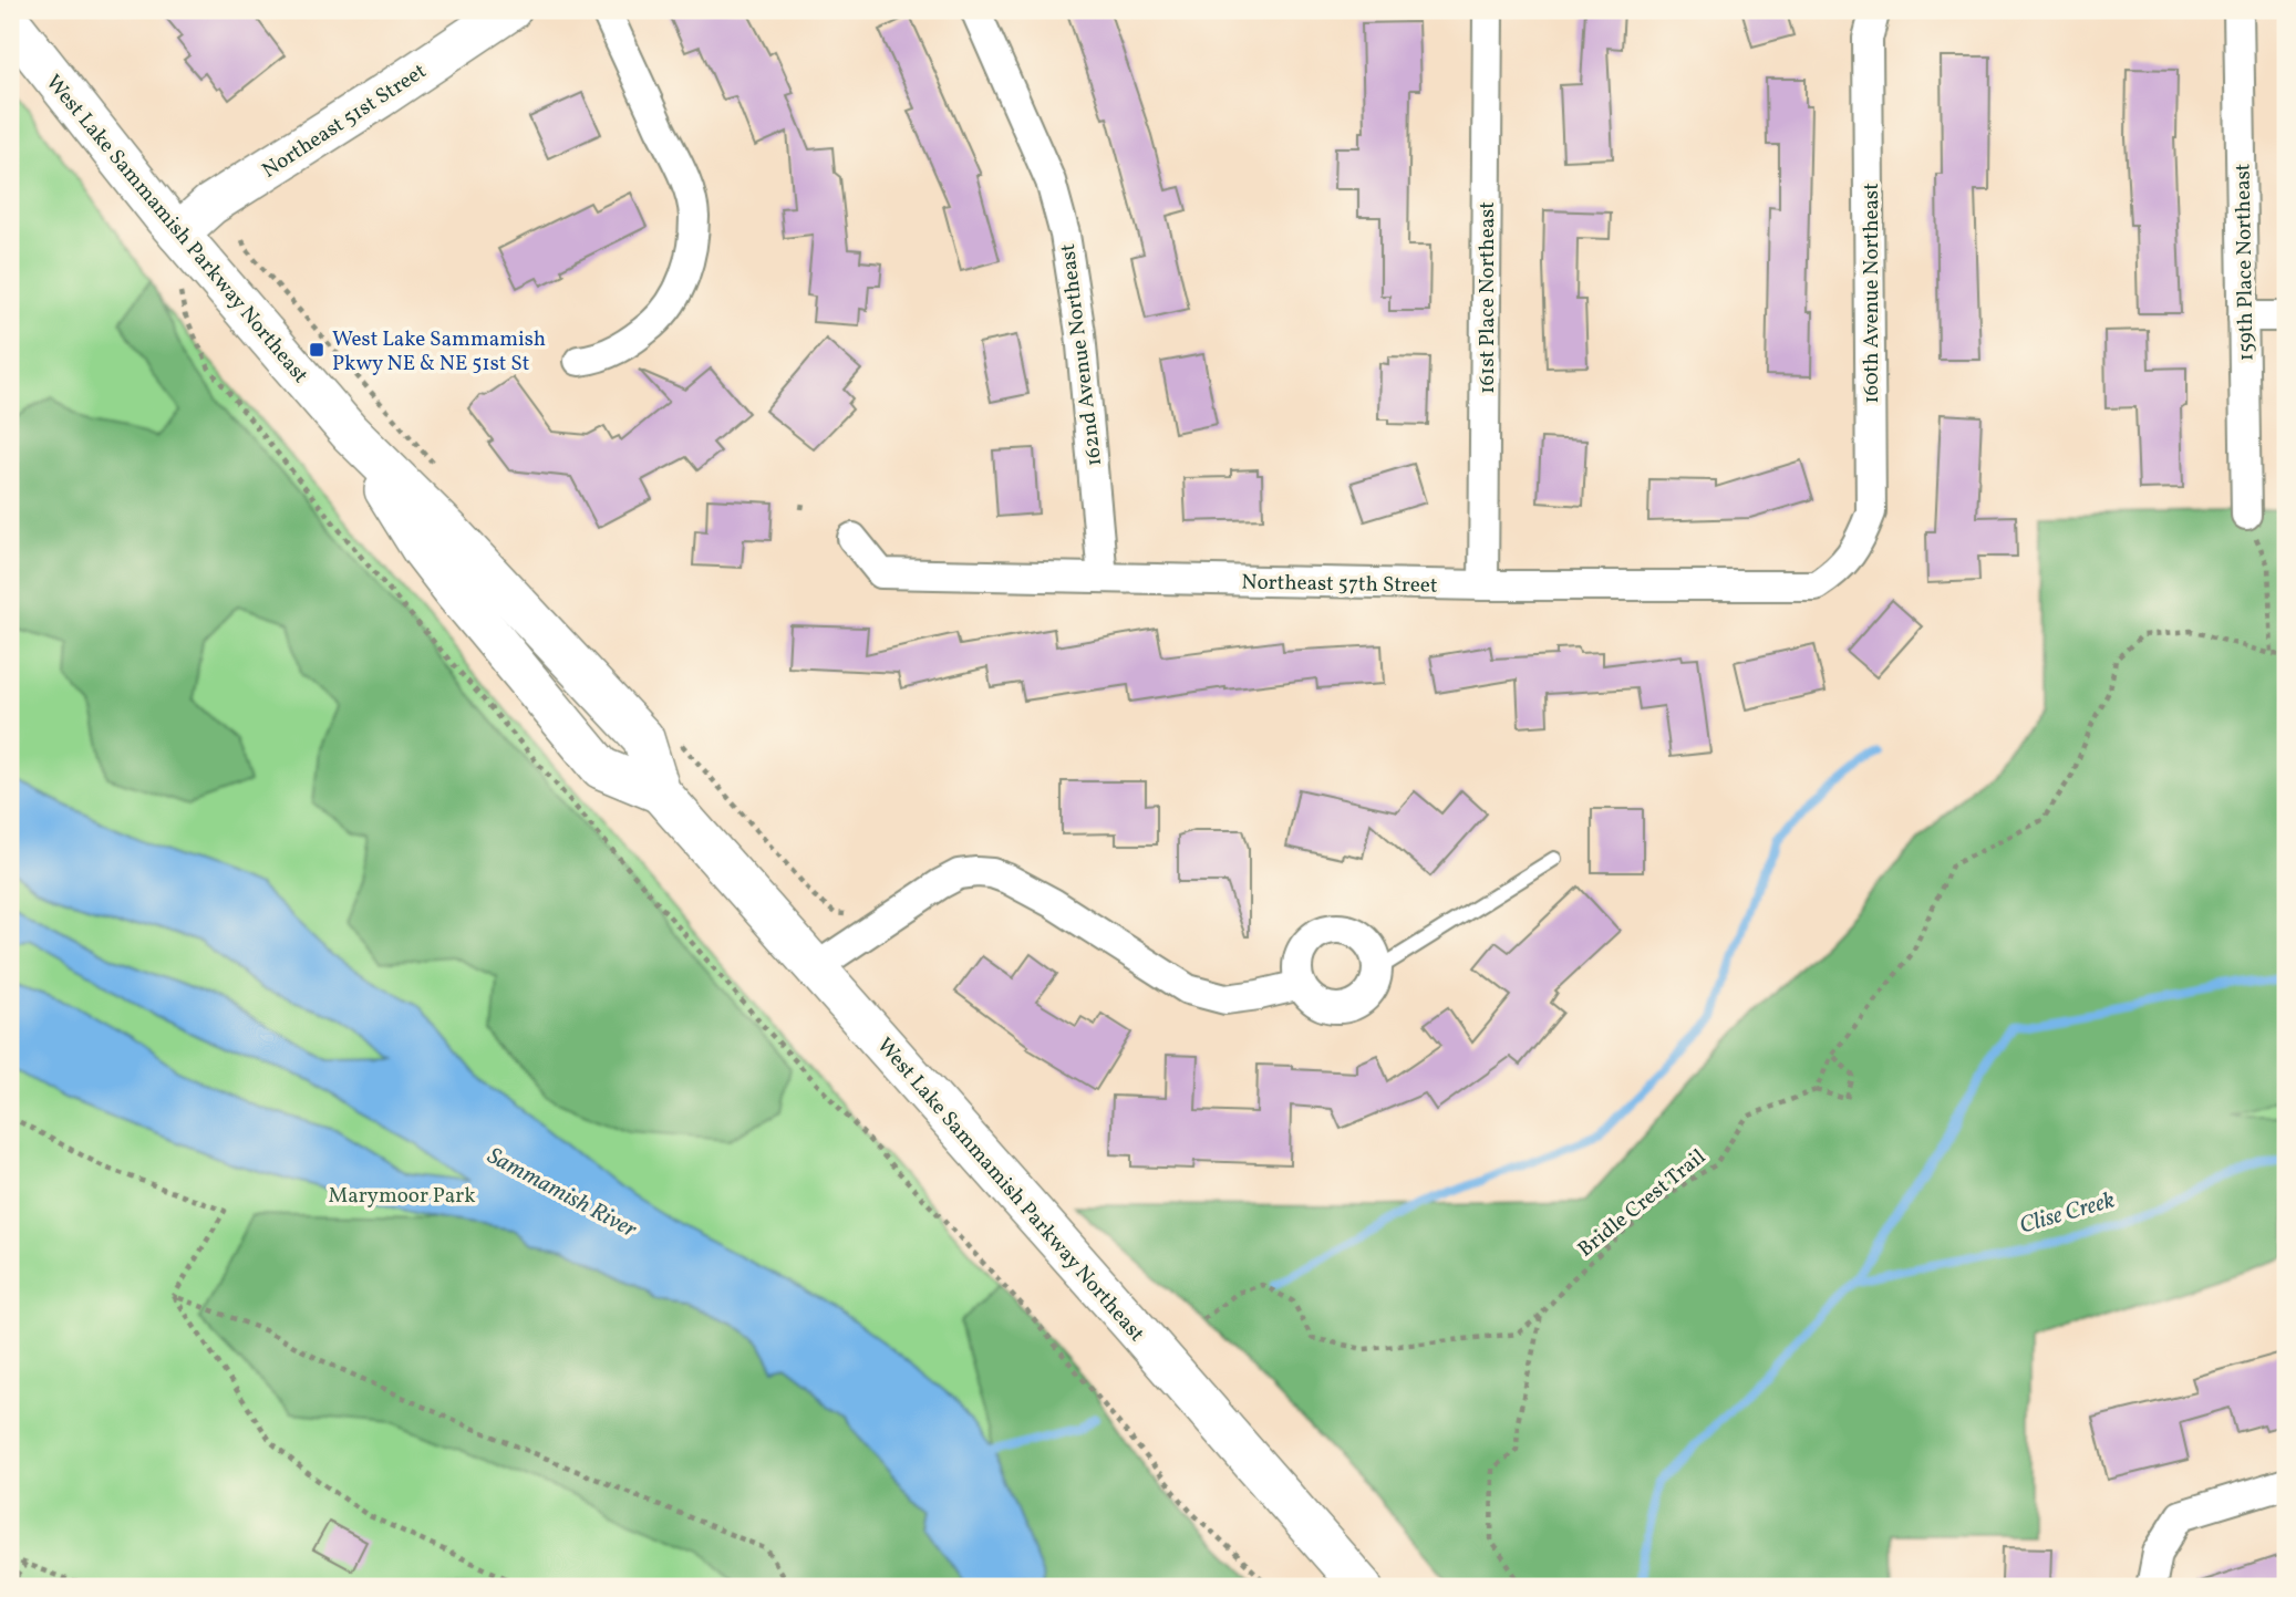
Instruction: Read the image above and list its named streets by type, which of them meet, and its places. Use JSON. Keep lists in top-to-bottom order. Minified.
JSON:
{"streets":{"main road":["Northeast 51st Street","West Lake Sammamish Parkway Northeast"],"street":["159th Place Northeast","160th Avenue Northeast","161st Place Northeast","162nd Avenue Northeast","Northeast 57th Street"],"path":["Bridle Crest Trail"]},"crossings":[["Northeast 51st Street","West Lake Sammamish Parkway Northeast"],["160th Avenue Northeast","Northeast 57th Street"],["161st Place Northeast","Northeast 57th Street"],["162nd Avenue Northeast","Northeast 57th Street"]],"water":["Sammamish River","Clise Creek"],"parks":["Marymoor Park"],"places":{"transit":["West Lake Sammamish Pkwy NE & NE 51st St"]}}
